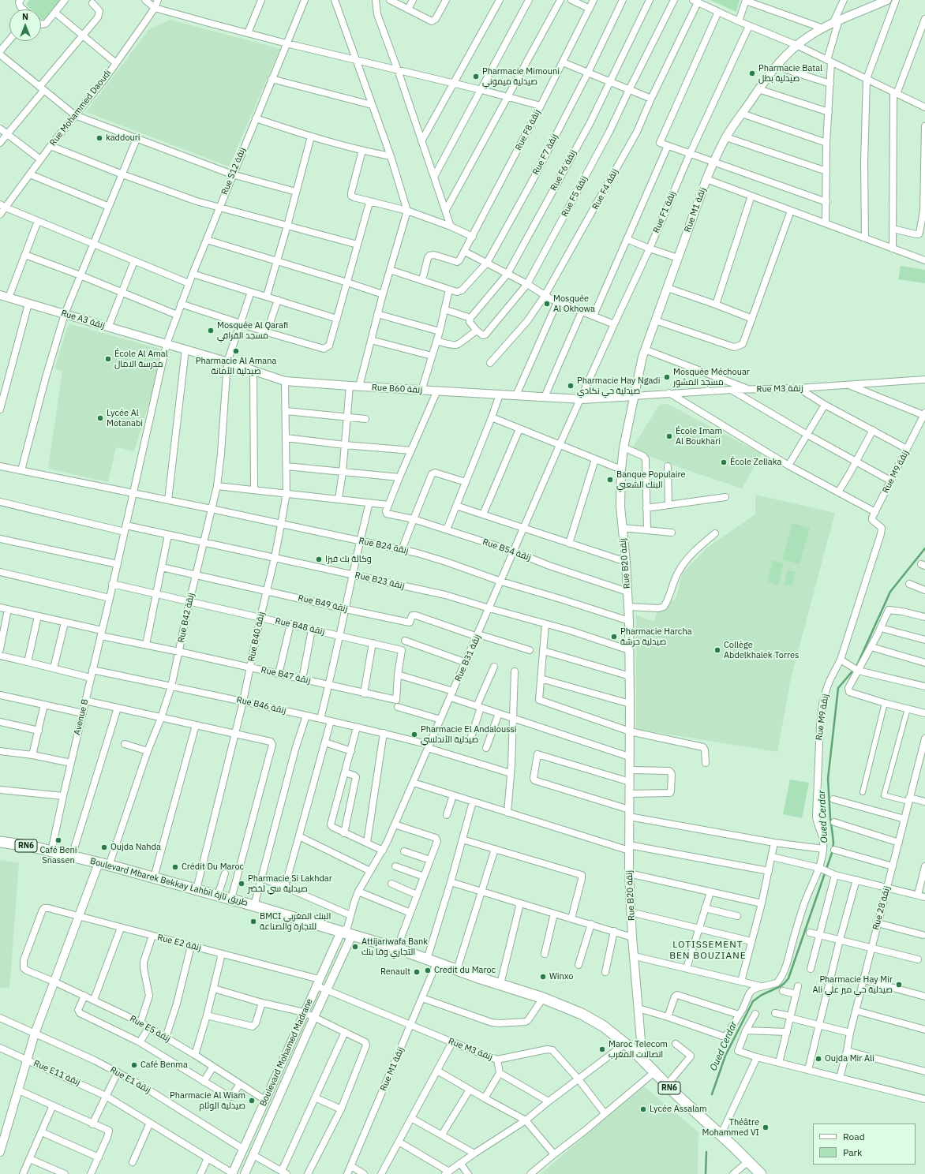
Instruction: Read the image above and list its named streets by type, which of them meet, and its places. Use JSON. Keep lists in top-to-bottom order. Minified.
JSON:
{"streets":{"main road":["RN6","Boulevard Mbarek Bekkay Lahbil طريق تازة"],"street":["Rue Mohammed Daoudi","Rue F8 زنقة","Rue F7 زنقة","Rue F6 زنقة","Rue S12 زنقة","Rue F4 زنقة","Rue F5 زنقة","Rue M1 زنقة","Rue F1 زنقة","Rue A3 زنقة","Rue B60 زنقة","Rue M3 زنقة","Rue M9 زنقة","Rue B24 زنقة","Rue B54 زنقة","Rue B20 زنقة","Rue B23 زنقة","Rue B49 زنقة","Rue B42 زنقة","Rue B48 زنقة","Rue B40 زنقة","Rue B31 زنقة","Rue B47 زنقة","Rue B46 زنقة","Avenue B","Rue 28 زنقة","Rue E2 زنقة","Rue E5 زنقة","Boulevard Mohamed Madrane","Rue E11 زنقة","Rue E1 زنقة"]},"crossings":[["Rue S12 زنقة","Rue A3 زنقة"],["Rue S12 زنقة","Rue B60 زنقة"],["Rue S12 زنقة","Rue B24 زنقة"],["Rue S12 زنقة","Avenue B"],["Rue M1 زنقة","Rue B60 زنقة"],["Rue M1 زنقة","Rue M3 زنقة"],["Rue M1 زنقة","Rue B20 زنقة"],["Rue M1 زنقة","Boulevard Mbarek Bekkay Lahbil طريق تازة"],["Rue F1 زنقة","Rue B60 زنقة"],["Rue F1 زنقة","Rue B31 زنقة"],["Rue A3 زنقة","Rue B60 زنقة"],["Rue B60 زنقة","Rue M3 زنقة"],["Rue B60 زنقة","Rue B20 زنقة"],["Rue B60 زنقة","Rue B42 زنقة"],["Rue B60 زنقة","Rue B40 زنقة"],["Rue B60 زنقة","Rue B31 زنقة"],["Rue M3 زنقة","Rue B20 زنقة"],["Rue M3 زنقة","Rue E2 زنقة"],["Rue M3 زنقة","Boulevard Mohamed Madrane"],["Rue B24 زنقة","Rue B20 زنقة"],["Rue B24 زنقة","Rue B42 زنقة"],["Rue B24 زنقة","Rue B40 زنقة"],["Rue B24 زنقة","Rue B31 زنقة"],["Rue B24 زنقة","Avenue B"],["Rue B54 زنقة","Rue B20 زنقة"],["Rue B54 زنقة","Rue B42 زنقة"],["Rue B54 زنقة","Rue B40 زنقة"],["Rue B54 زنقة","Rue B31 زنقة"],["Rue B20 زنقة","Rue B23 زنقة"],["Rue B20 زنقة","Boulevard Mbarek Bekkay Lahbil طريق تازة"],["Rue B23 زنقة","Rue B42 زنقة"],["Rue B23 زنقة","Rue B40 زنقة"],["Rue B23 زنقة","Rue B31 زنقة"],["Rue B23 زنقة","Avenue B"],["Rue B49 زنقة","Rue B42 زنقة"],["Rue B49 زنقة","Rue B40 زنقة"],["Rue B49 زنقة","Rue B31 زنقة"],["Rue B42 زنقة","Rue B48 زنقة"],["Rue B42 زنقة","Rue B47 زنقة"],["Rue B42 زنقة","Rue B46 زنقة"],["Rue B42 زنقة","Boulevard Mbarek Bekkay Lahbil طريق تازة"],["Rue B48 زنقة","Rue B40 زنقة"],["Rue B48 زنقة","Rue B47 زنقة"],["Rue B48 زنقة","Avenue B"],["Rue B40 زنقة","Rue B47 زنقة"],["Rue B40 زنقة","Rue B46 زنقة"],["Rue B40 زنقة","Boulevard Mbarek Bekkay Lahbil طريق تازة"],["Rue B31 زنقة","Rue B46 زنقة"],["Rue B31 زنقة","Boulevard Mbarek Bekkay Lahbil طريق تازة"],["Rue B31 زنقة","Boulevard Mohamed Madrane"],["Rue B47 زنقة","Avenue B"],["Rue B46 زنقة","Avenue B"],["Avenue B","Boulevard Mbarek Bekkay Lahbil طريق تازة"],["RN6","Boulevard Mbarek Bekkay Lahbil طريق تازة"],["Boulevard Mbarek Bekkay Lahbil طريق تازة","Boulevard Mohamed Madrane"],["Boulevard Mbarek Bekkay Lahbil طريق تازة","Rue E11 زنقة"],["Rue E2 زنقة","Rue E5 زنقة"],["Rue E2 زنقة","Boulevard Mohamed Madrane"],["Rue E2 زنقة","Rue E11 زنقة"],["Rue E5 زنقة","Boulevard Mohamed Madrane"],["Rue E5 زنقة","Rue E11 زنقة"],["Boulevard Mohamed Madrane","Rue E11 زنقة"],["Boulevard Mohamed Madrane","Rue E1 زنقة"],["Rue E11 زنقة","Rue E1 زنقة"]],"districts":["LOTISSEMENT BEN BOUZIANE"],"water":["Oued Cerdar"],"places":["Pharmacie Batal صيدلية بطل","Pharmacie Mimouni صيدلية ميموني","kaddouri","Mosquée Al Okhowa","Mosquée Al Qarafi مسجد القرافي","Pharmacie Al Amana صيدلية الأمانة","École Al Amal مدرسة الامال","Mosquée Méchouar مسجد المشور","Pharmacie Hay Ngadi صيدلية حي نكادي","Lycée Al Motanabi","École Imam Al Boukhari","École Zellaka","Banque Populaire البنك الشعبي","وكالة بك فيزا","Pharmacie Harcha صيدلية حرشة","Collège Abdelkhalek Torres","Pharmacie El Andaloussi صيدلية الأندلسي","Café Beni Snassen","Oujda Nahda","Crédit Du Maroc","Pharmacie Si Lakhdar صيدلية سي لخضر","BMCI البنك المغربي للتجارة والصناعة","Attijariwafa Bank التجاري وفا بنك","Credit du Maroc","Renault","Winxo","Pharmacie Hay Mir Ali صيدلية حي مير علي","Maroc Telecom اتصالات المغرب","Oujda Mir Ali","Café Benma","Pharmacie Al Wiam صيدلية الوئام","Lycée Assalam","Théâtre Mohammed VI"],"legend":["Road","Park"],"north":"top"}
